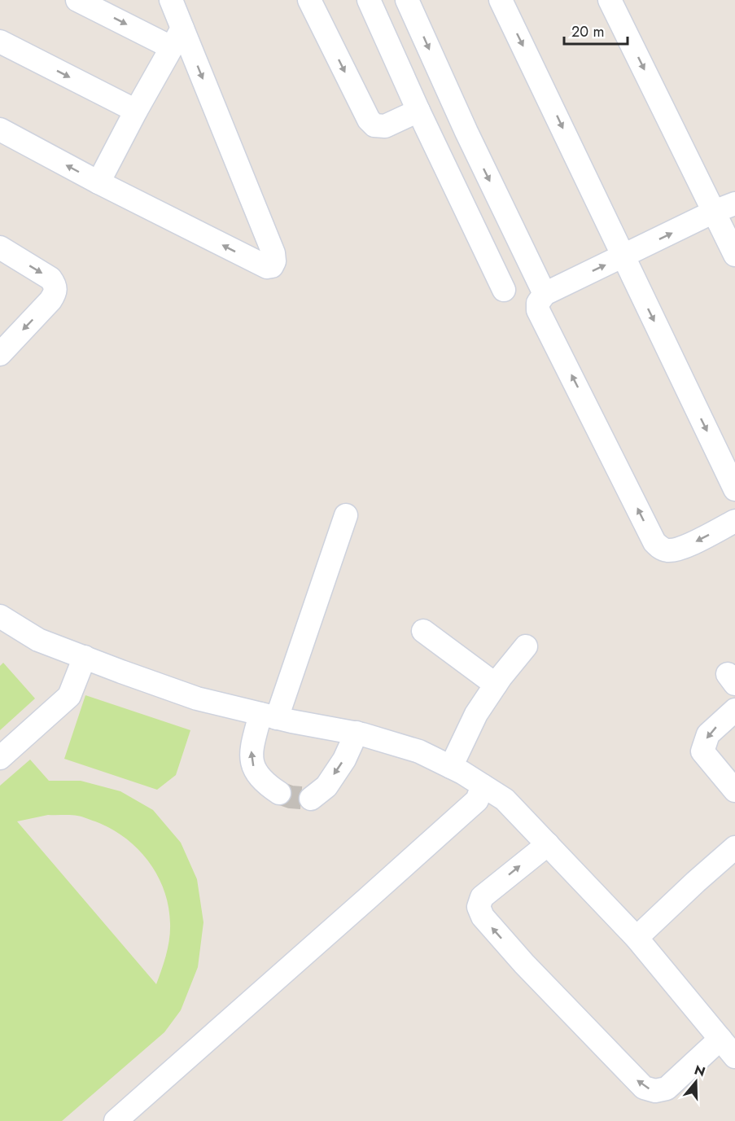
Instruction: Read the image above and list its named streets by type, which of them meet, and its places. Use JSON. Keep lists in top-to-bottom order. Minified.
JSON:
{"scale_bar":"20 m","north":"top"}
